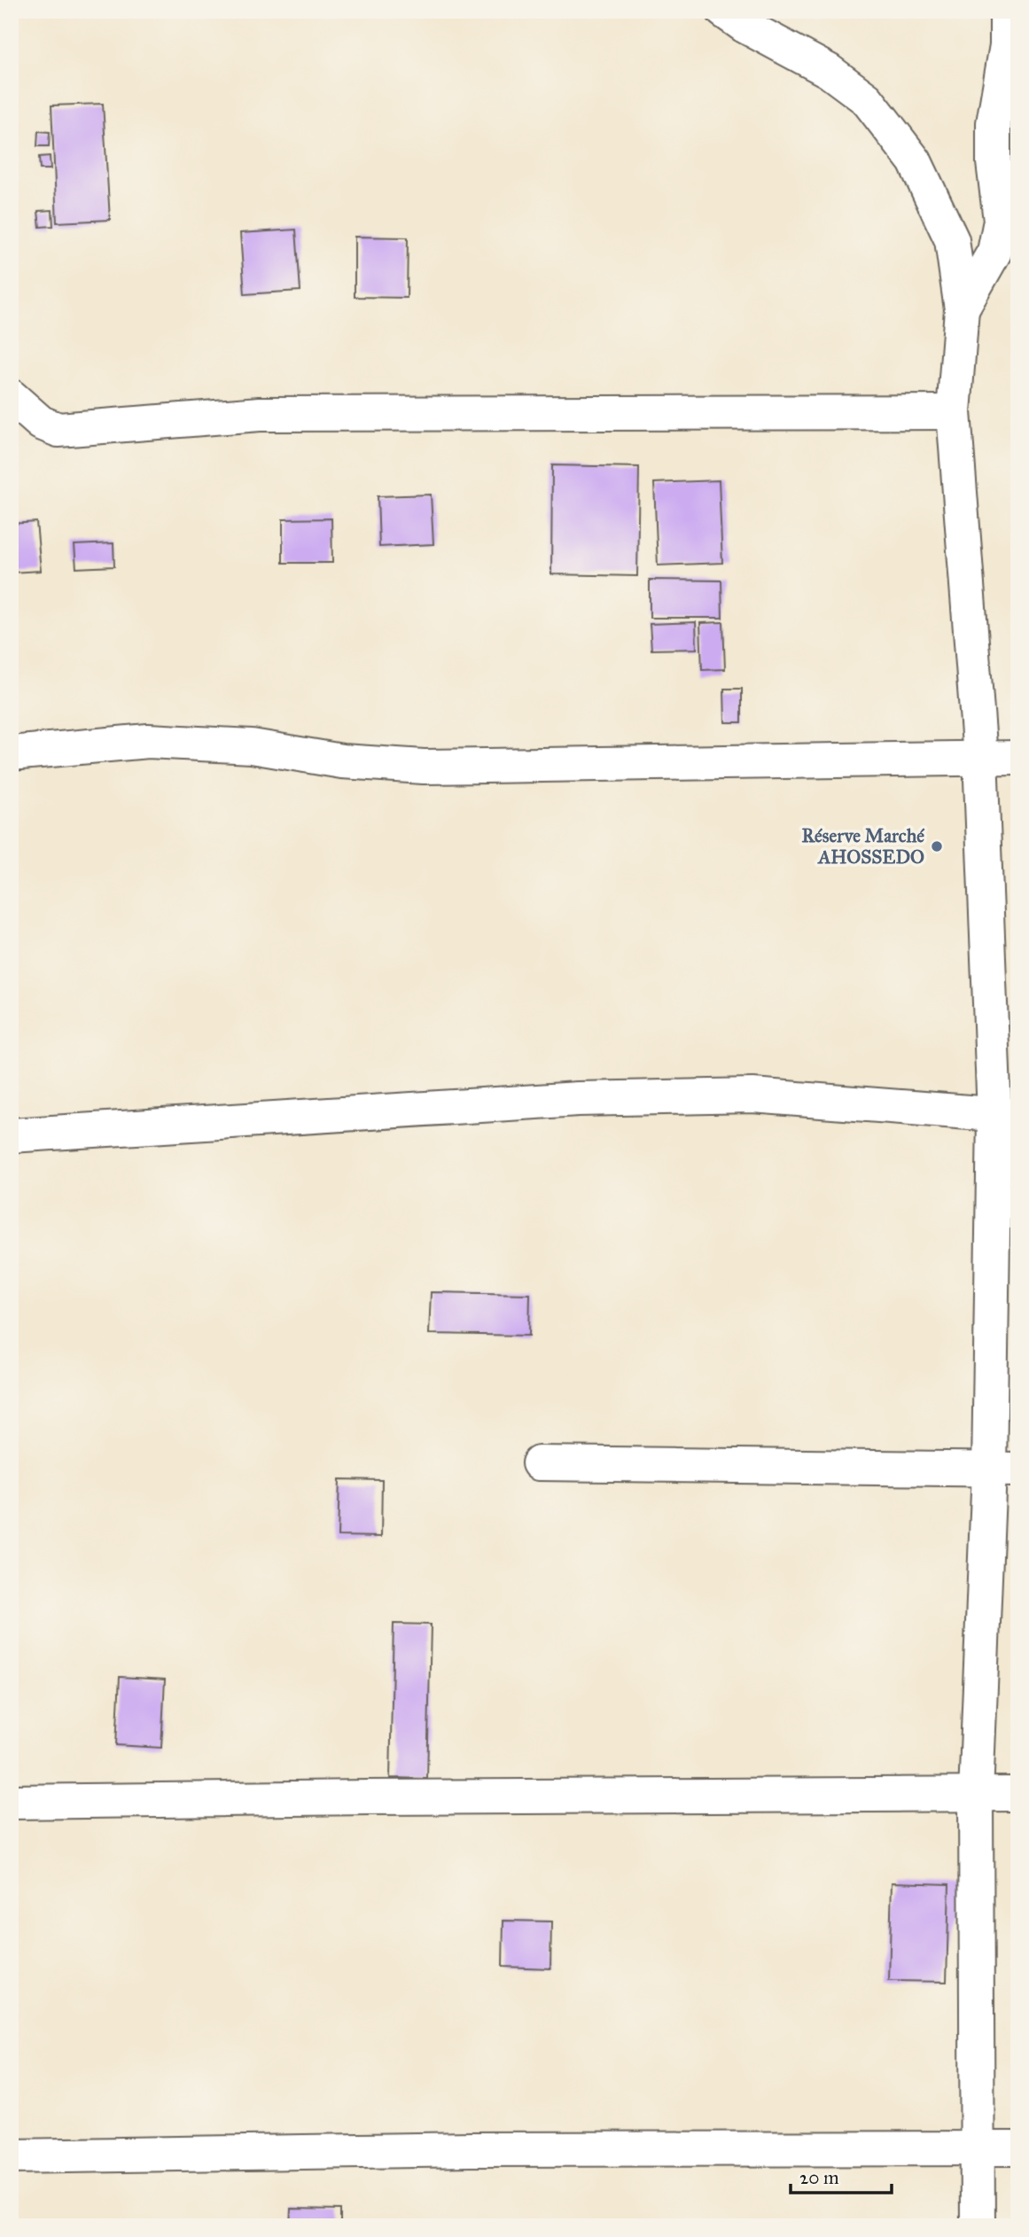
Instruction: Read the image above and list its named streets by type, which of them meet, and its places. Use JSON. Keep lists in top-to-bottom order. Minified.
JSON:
{"places":["Réserve Marché AHOSSEDO"],"scale_bar":"20 m"}
